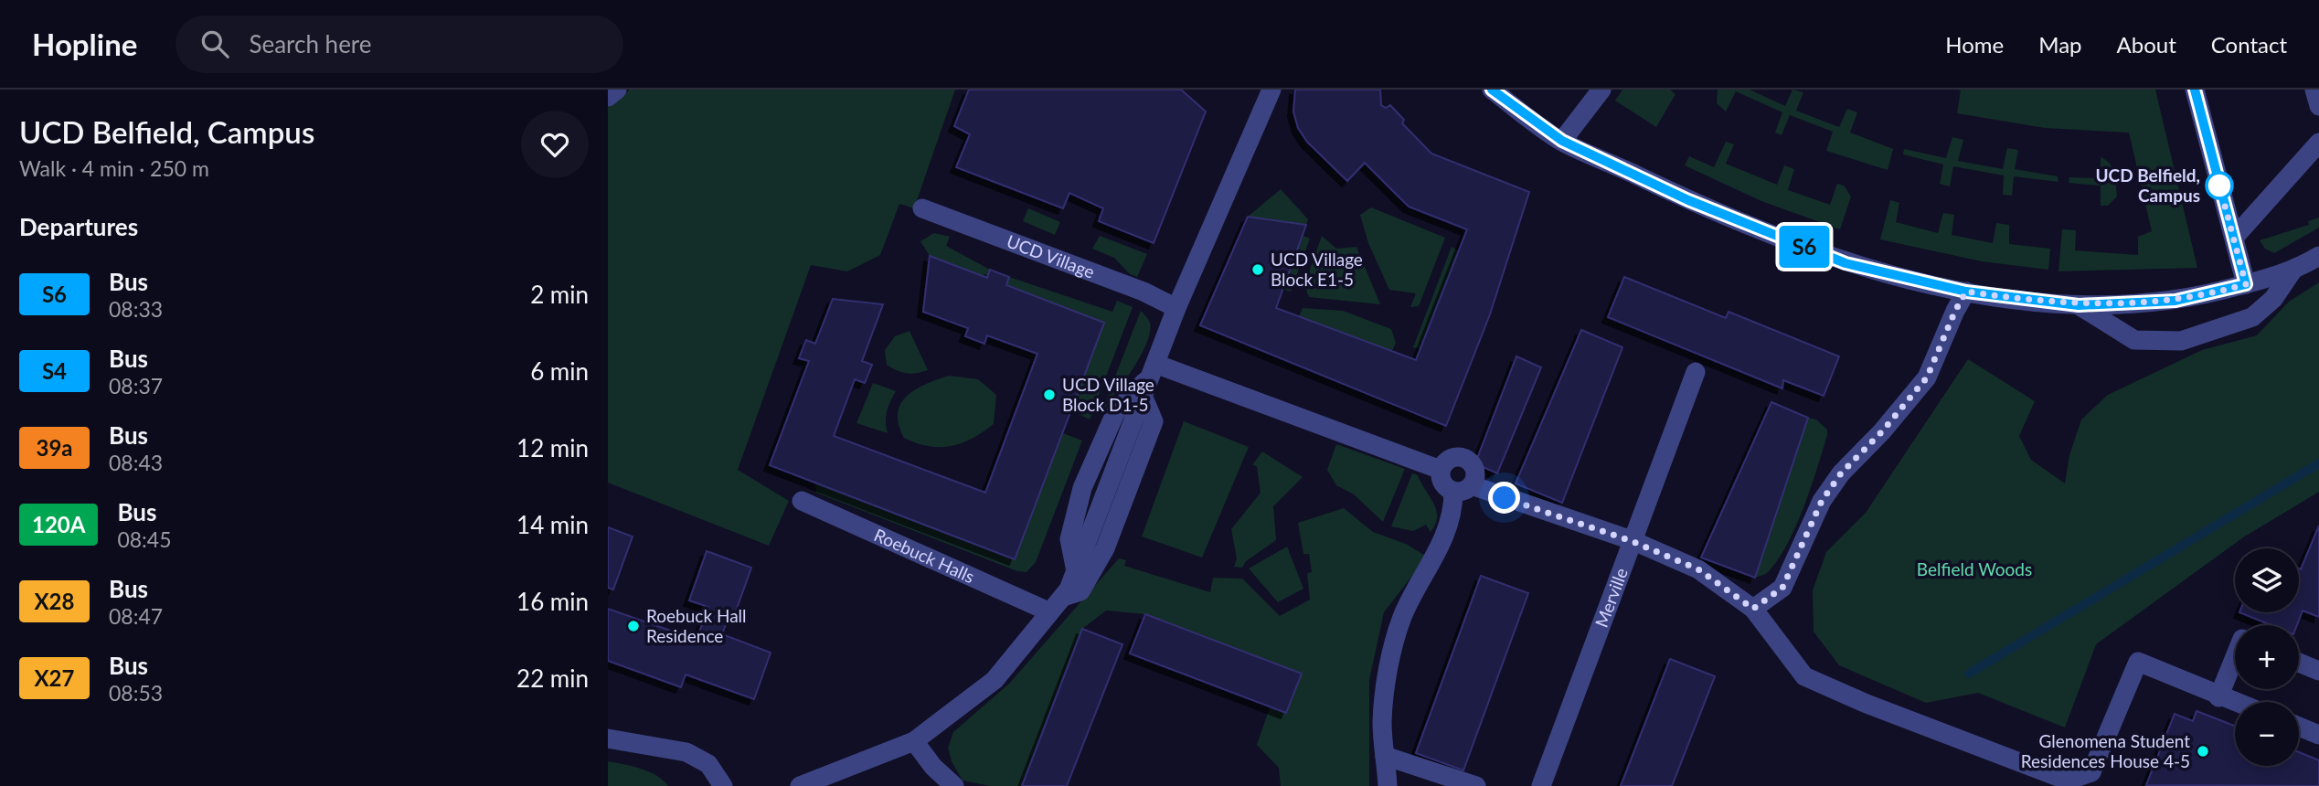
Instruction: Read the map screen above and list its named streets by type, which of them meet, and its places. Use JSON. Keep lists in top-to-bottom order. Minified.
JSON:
{"streets":{"street":["UCD Village","Roebuck Halls","Merville"]},"parks":["Belfield Woods"],"places":["UCD Belfield, Campus","UCD Village Block E1-5","UCD Village Block D1-5","Roebuck Hall Residence","Glenomena Student Residences House 4-5"],"lines":["bus line S6"],"page":{"header":"Hopline","search":"Search here","nav":["Home","Map","About","Contact"],"heading":[["UCD Belfield, Campus","Walk · 4 min · 250 m"],"Departures"],"on_map":"S6","list":[{"mark":"S6","name":"Bus","note":"08:33","value":"2 min"},{"mark":"S4","name":"Bus","note":"08:37","value":"6 min"},{"mark":"39a","name":"Bus","note":"08:43","value":"12 min"},{"mark":"120A","name":"Bus","note":"08:45","value":"14 min"},{"mark":"X28","name":"Bus","note":"08:47","value":"16 min"},{"mark":"X27","name":"Bus","note":"08:53","value":"22 min"}],"map_buttons":["+","−"]}}
